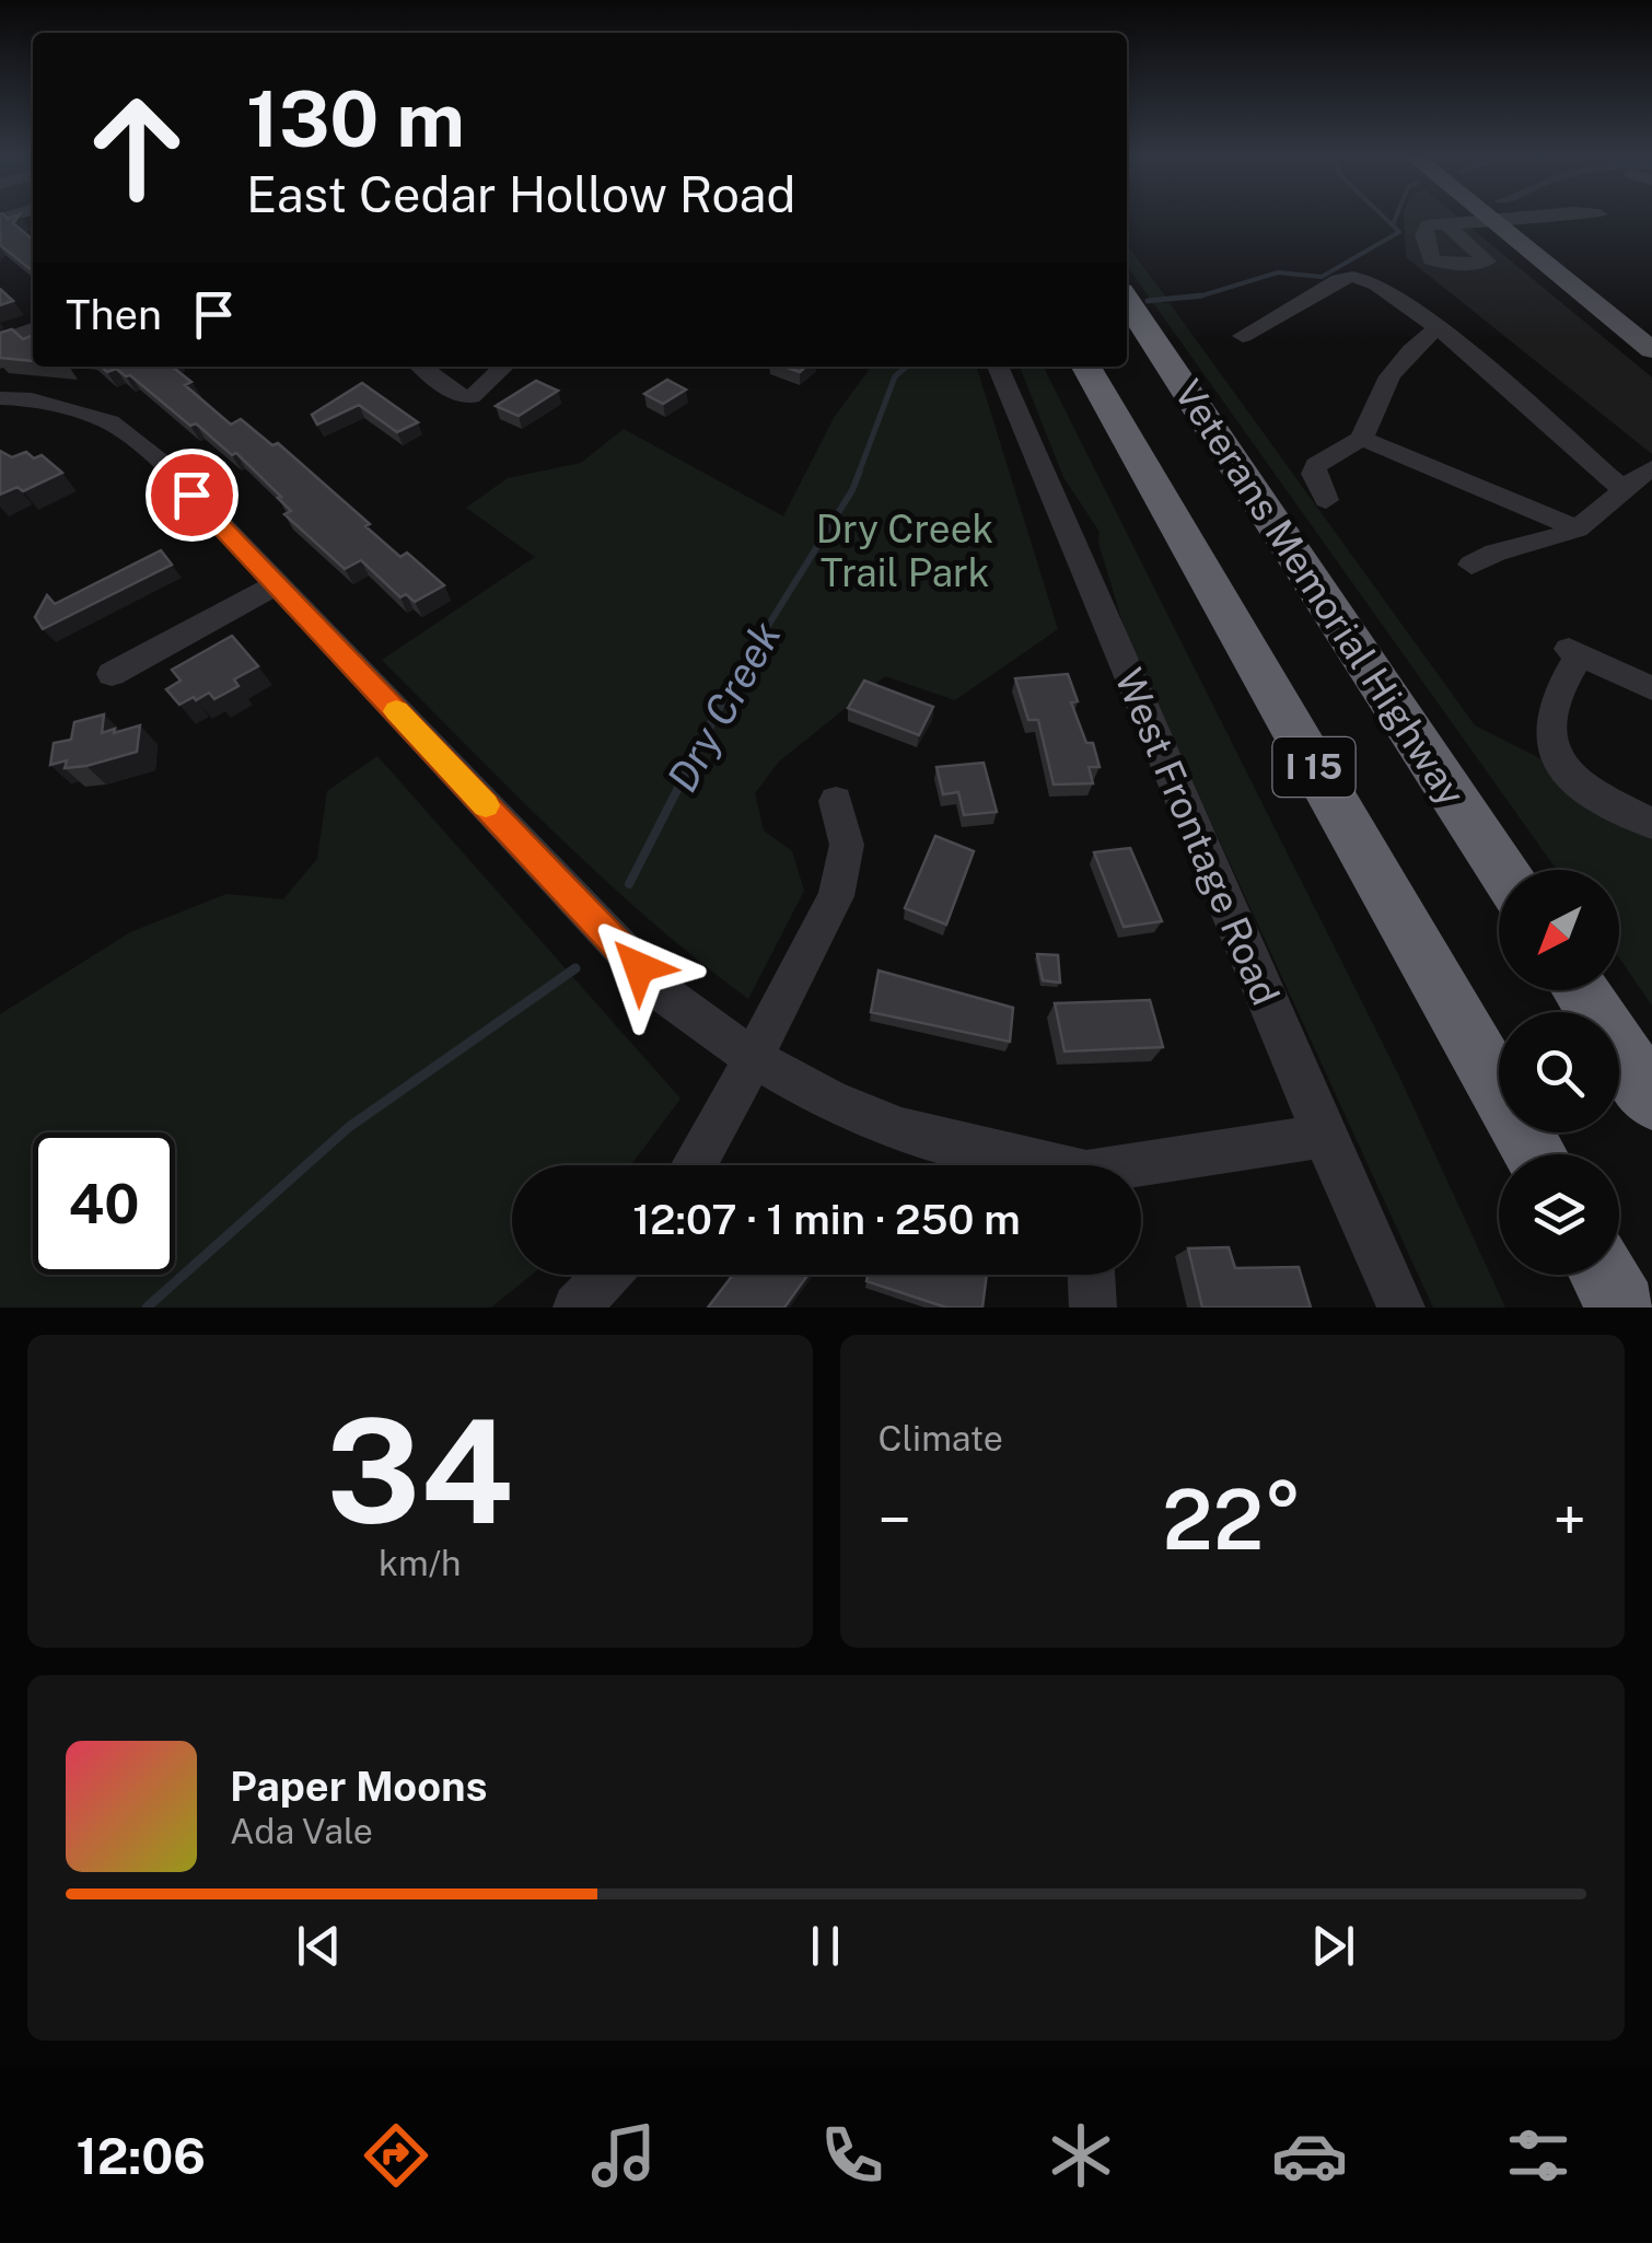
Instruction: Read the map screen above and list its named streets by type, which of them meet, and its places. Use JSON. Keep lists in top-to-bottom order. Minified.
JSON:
{"streets":{"highway":["Veterans Memorial Highway","I 15"],"street":["West Frontage Road"]},"water":["Dry Creek"],"parks":["Dry Creek Trail Park"],"north":"bottom left","page":{"turn":["130 m","East Cedar Hollow Road"],"then":"Then","limit":"40","trip":"12:07 · 1 min · 250 m","tile":[["34","km/h"],"Climate"],"heat":["−","22°","+"],"song":["Paper Moons","Ada Vale"],"tabs":"12:06"}}
